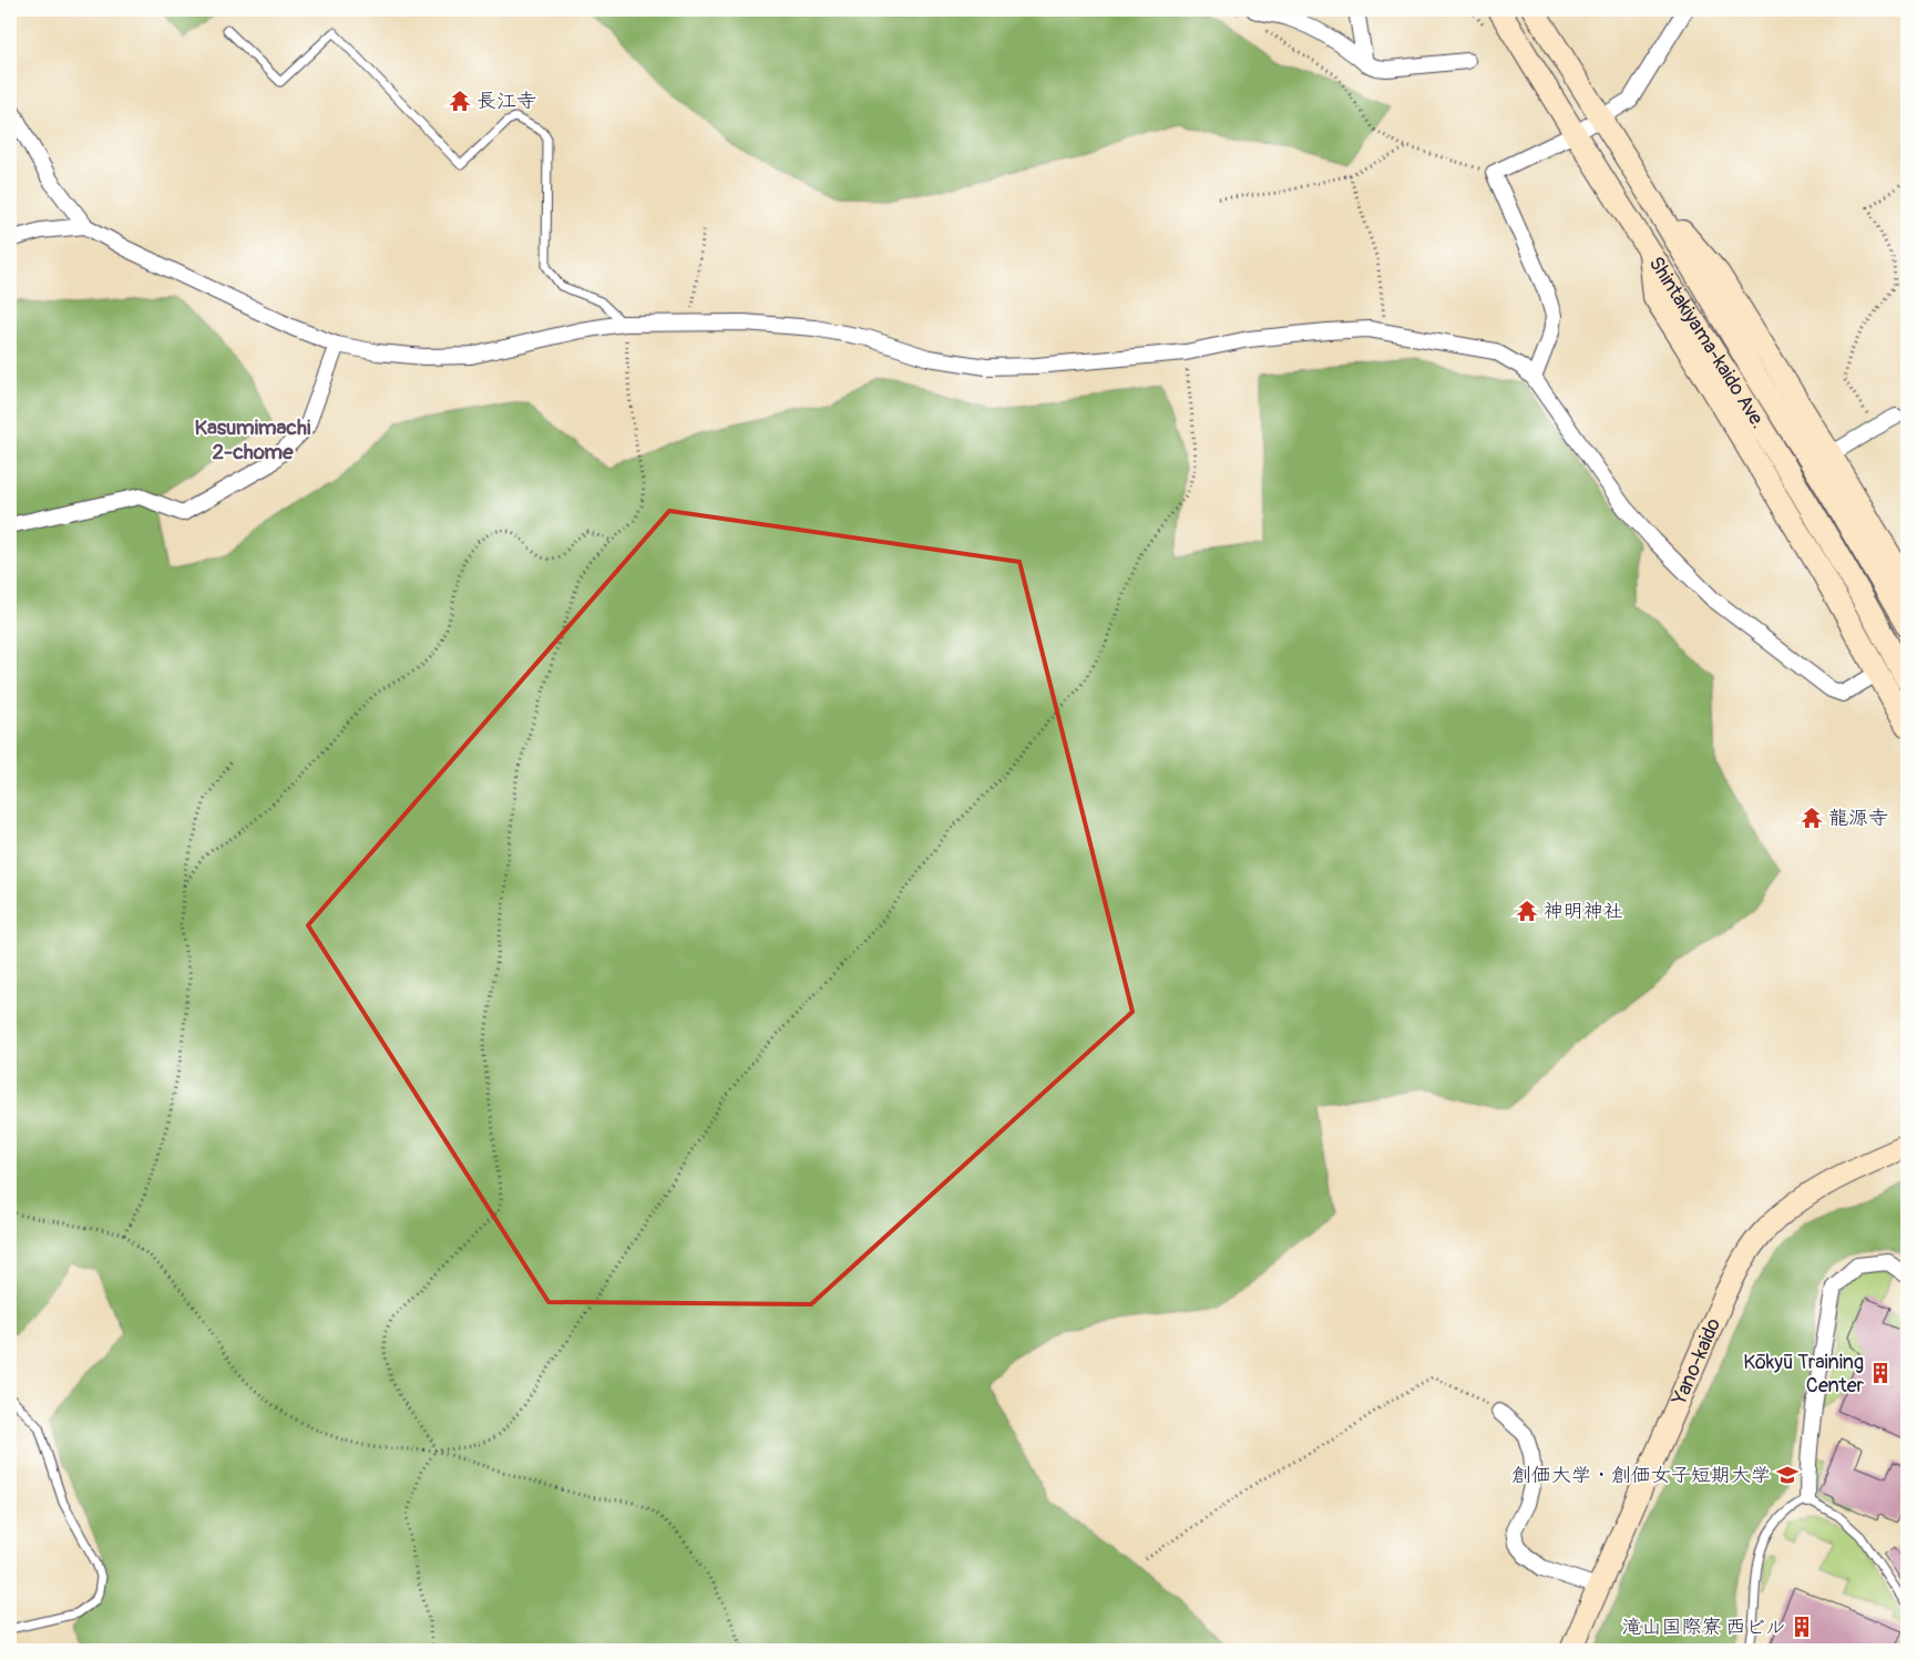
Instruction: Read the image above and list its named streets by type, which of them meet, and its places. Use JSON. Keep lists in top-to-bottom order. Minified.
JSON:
{"streets":{"main road":["Shintakiyama-kaido Ave.","Yano-kaido"]},"districts":["Kasumimachi 2-chome"],"places":{"temple":["長江寺","龍源寺","神明神社"],"building":["Kōkyū Training Center","滝山国際寮 西ビル"],"school or university":["創価大学・創価女子短期大学"]}}
